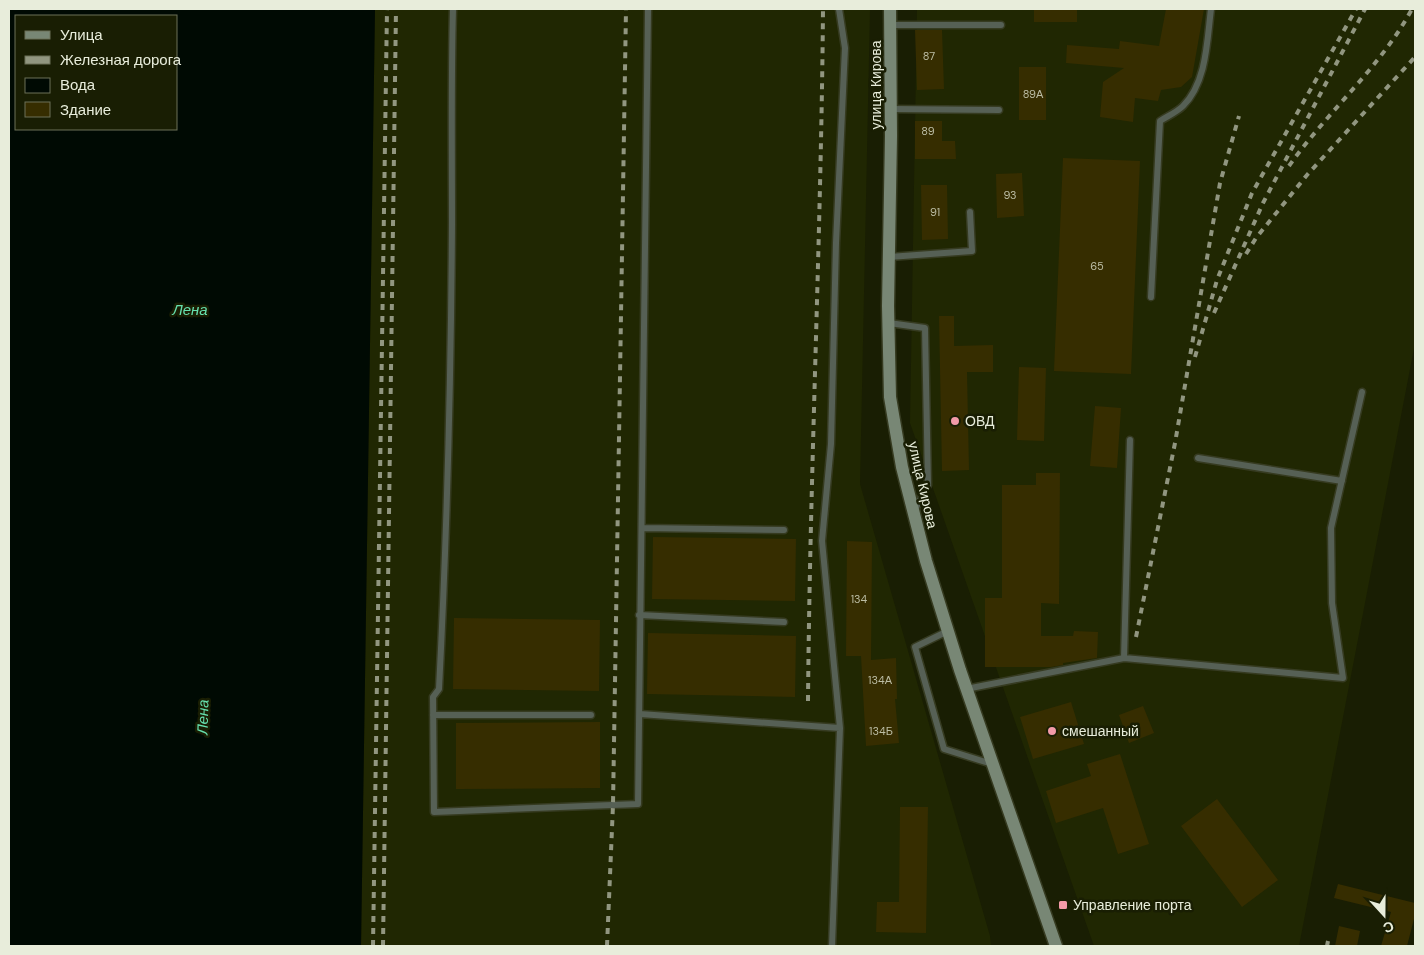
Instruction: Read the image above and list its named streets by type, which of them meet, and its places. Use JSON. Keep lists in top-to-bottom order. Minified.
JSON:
{"streets":{"main road":["улица Кирова"]},"water":["Лена"],"places":{"other":["ОВД","смешанный"],"transit":["Управление порта"]},"house_numbers":["87","89А","89","93","91","65","134","134А","134Б"],"legend":["Улица","Железная дорога","Вода","Здание"],"north":"bottom"}
